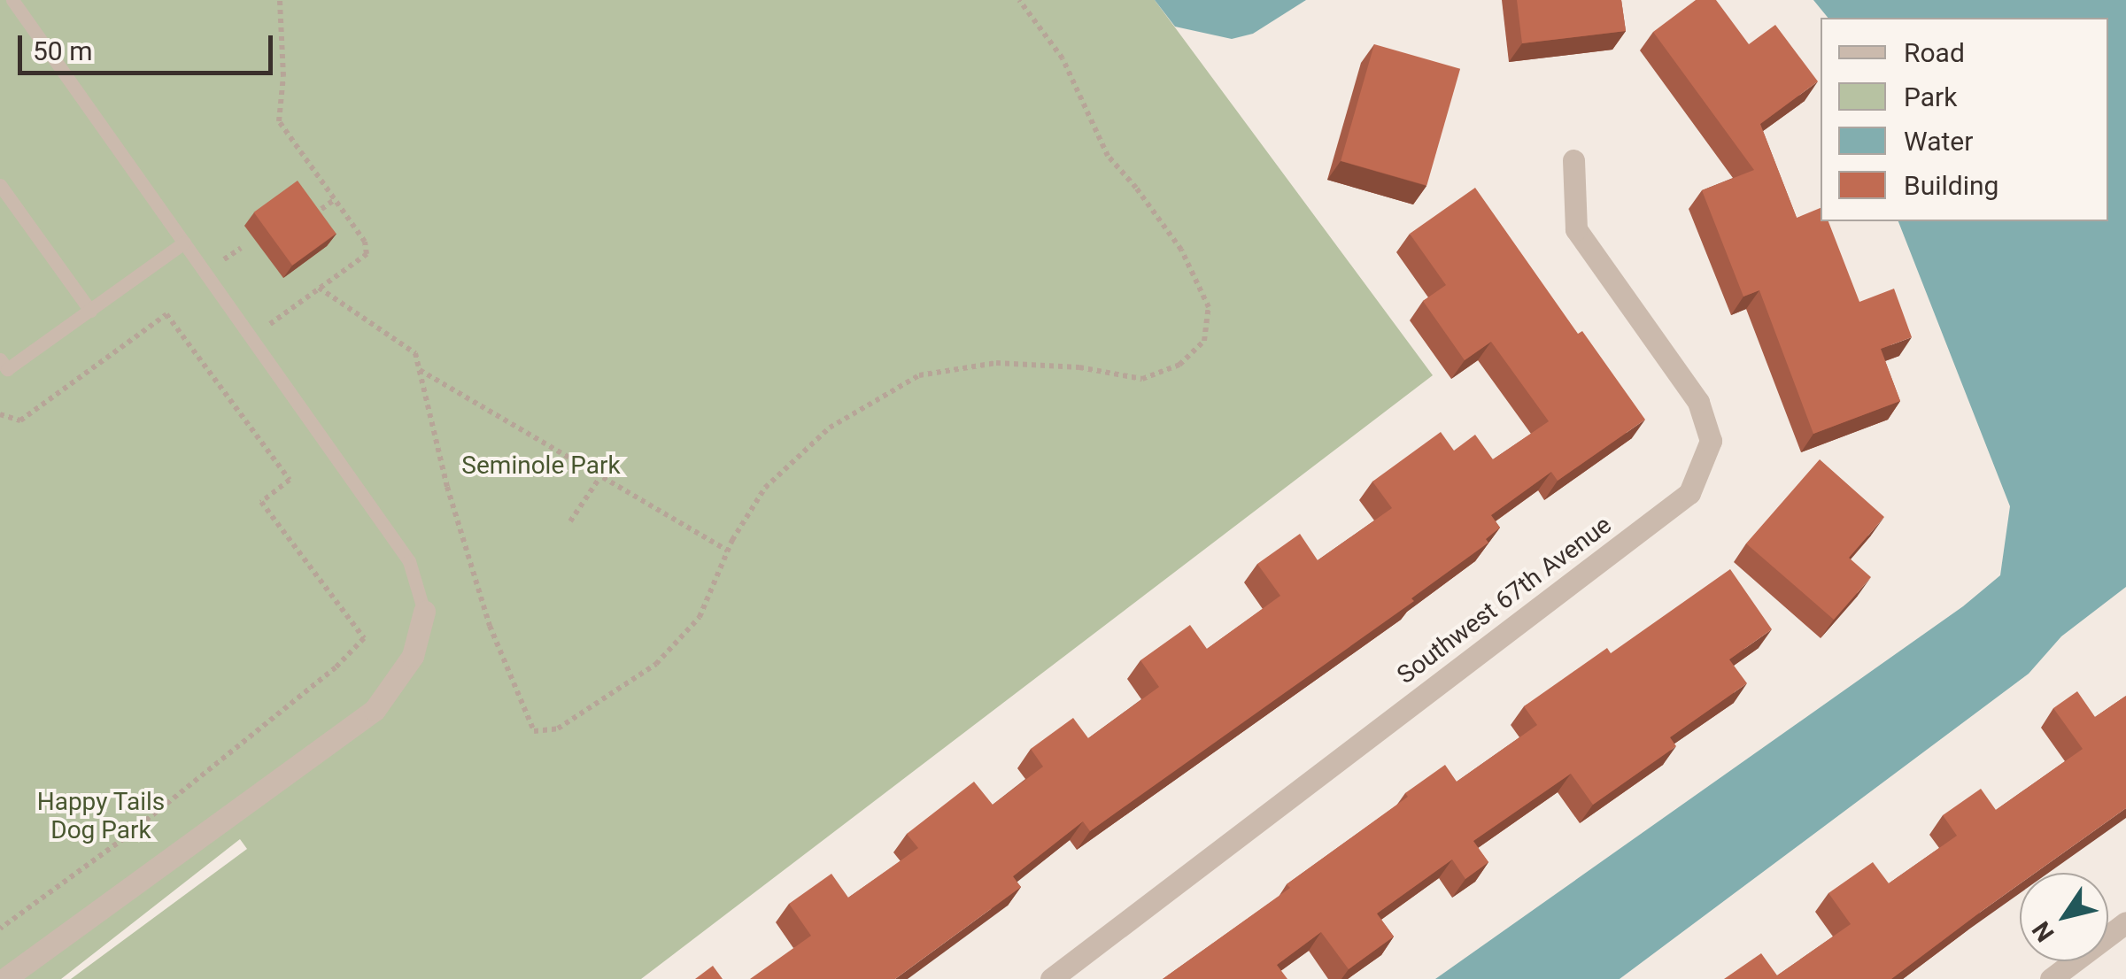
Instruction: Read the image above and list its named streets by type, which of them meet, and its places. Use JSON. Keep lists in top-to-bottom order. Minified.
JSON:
{"streets":{"street":["Southwest 67th Avenue"]},"parks":["Seminole Park","Happy Tails Dog Park"],"legend":["Road","Park","Water","Building"],"scale_bar":"50 m","north":"bottom left"}
